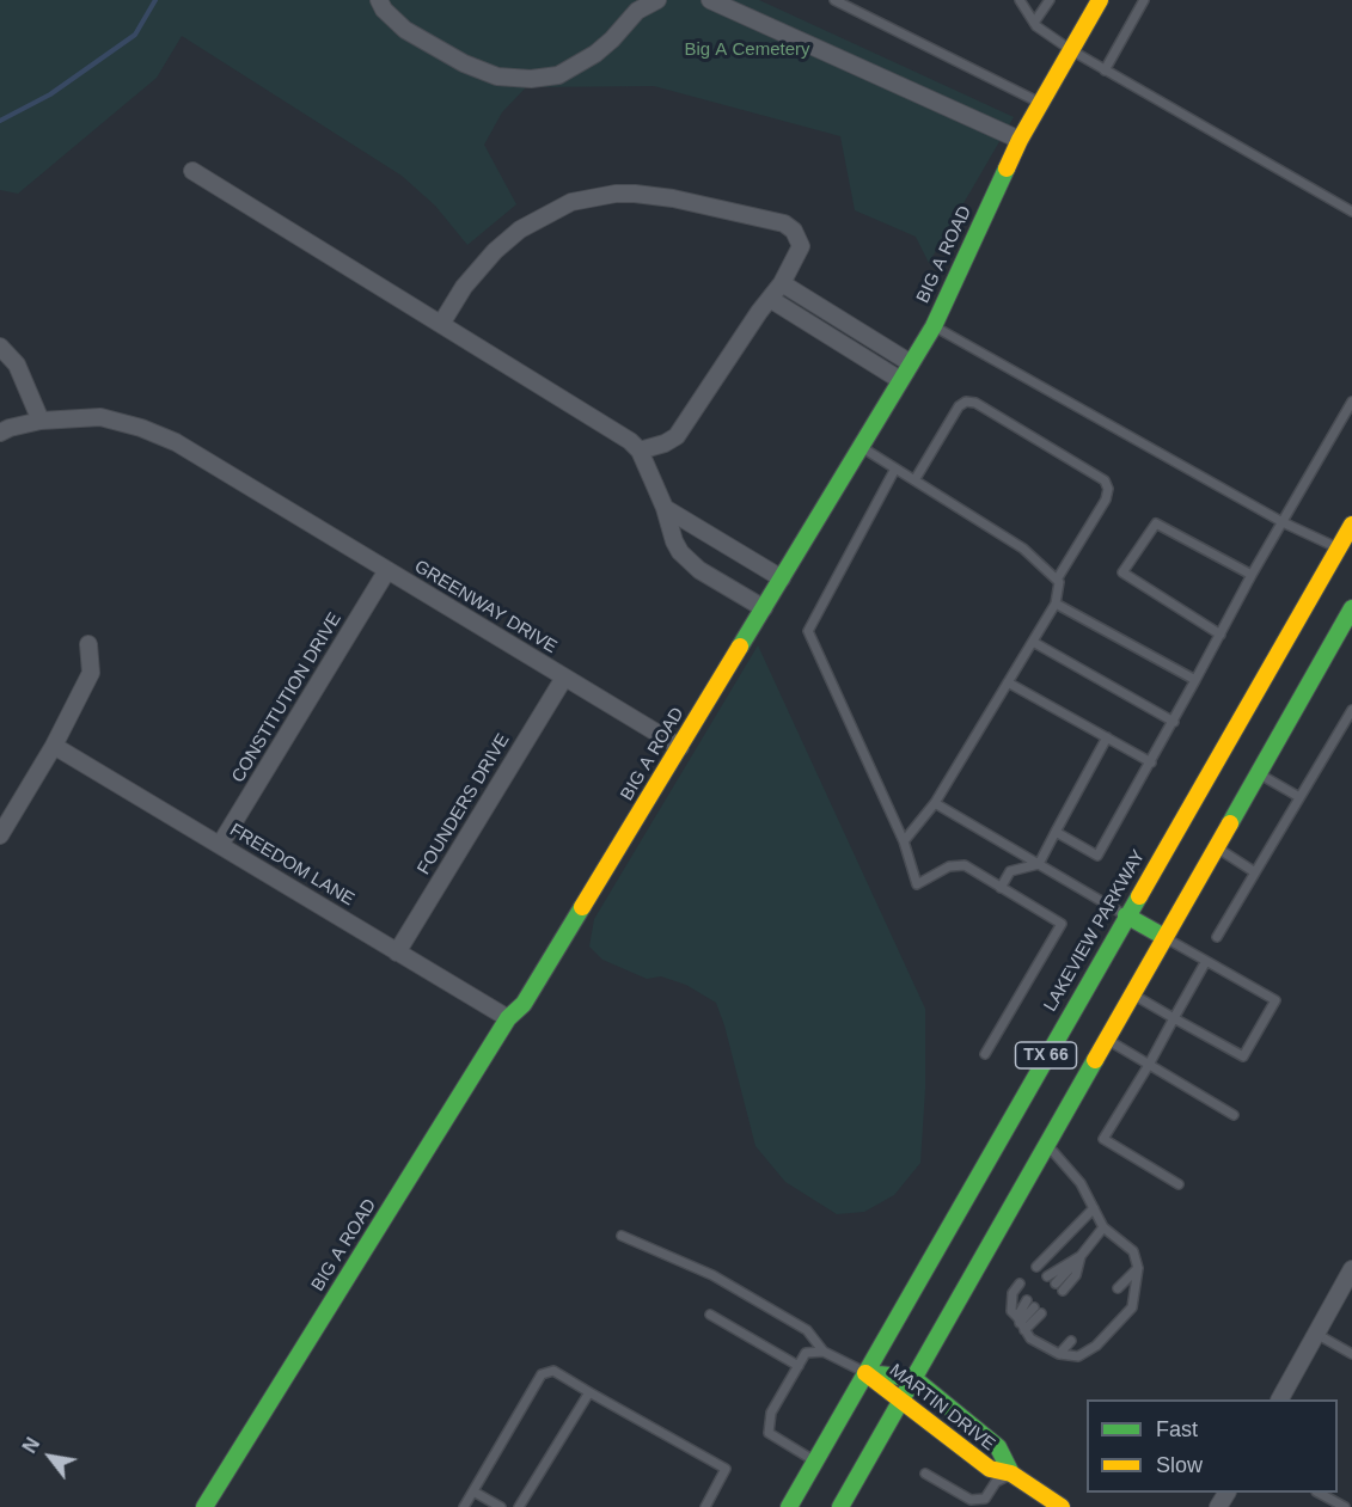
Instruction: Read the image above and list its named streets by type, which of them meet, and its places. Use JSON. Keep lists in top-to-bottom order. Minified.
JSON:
{"streets":{"main road":["BIG A ROAD","LAKEVIEW PARKWAY","TX 66","MARTIN DRIVE"],"street":["GREENWAY DRIVE","CONSTITUTION DRIVE","FOUNDERS DRIVE","FREEDOM LANE"]},"crossings":[["BIG A ROAD","GREENWAY DRIVE"],["BIG A ROAD","FREEDOM LANE"],["GREENWAY DRIVE","CONSTITUTION DRIVE"],["GREENWAY DRIVE","FOUNDERS DRIVE"],["CONSTITUTION DRIVE","FREEDOM LANE"],["FOUNDERS DRIVE","FREEDOM LANE"],["LAKEVIEW PARKWAY","MARTIN DRIVE"],["TX 66","MARTIN DRIVE"]],"parks":["Big A Cemetery"],"legend":["Fast","Slow"],"north":"top left"}
